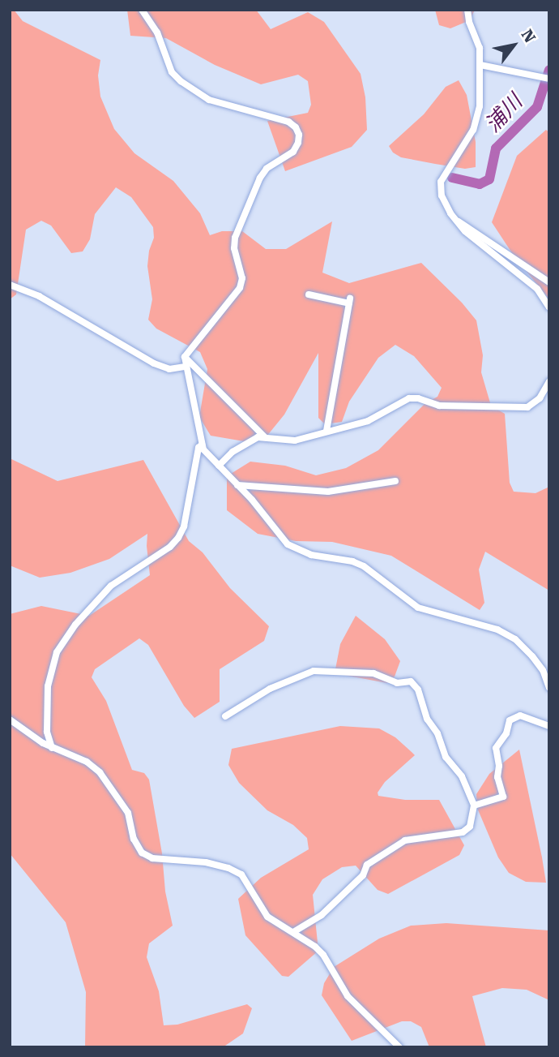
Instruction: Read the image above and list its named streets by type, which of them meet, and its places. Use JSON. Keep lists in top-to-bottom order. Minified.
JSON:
{"water":["浦川"],"north":"top right"}
